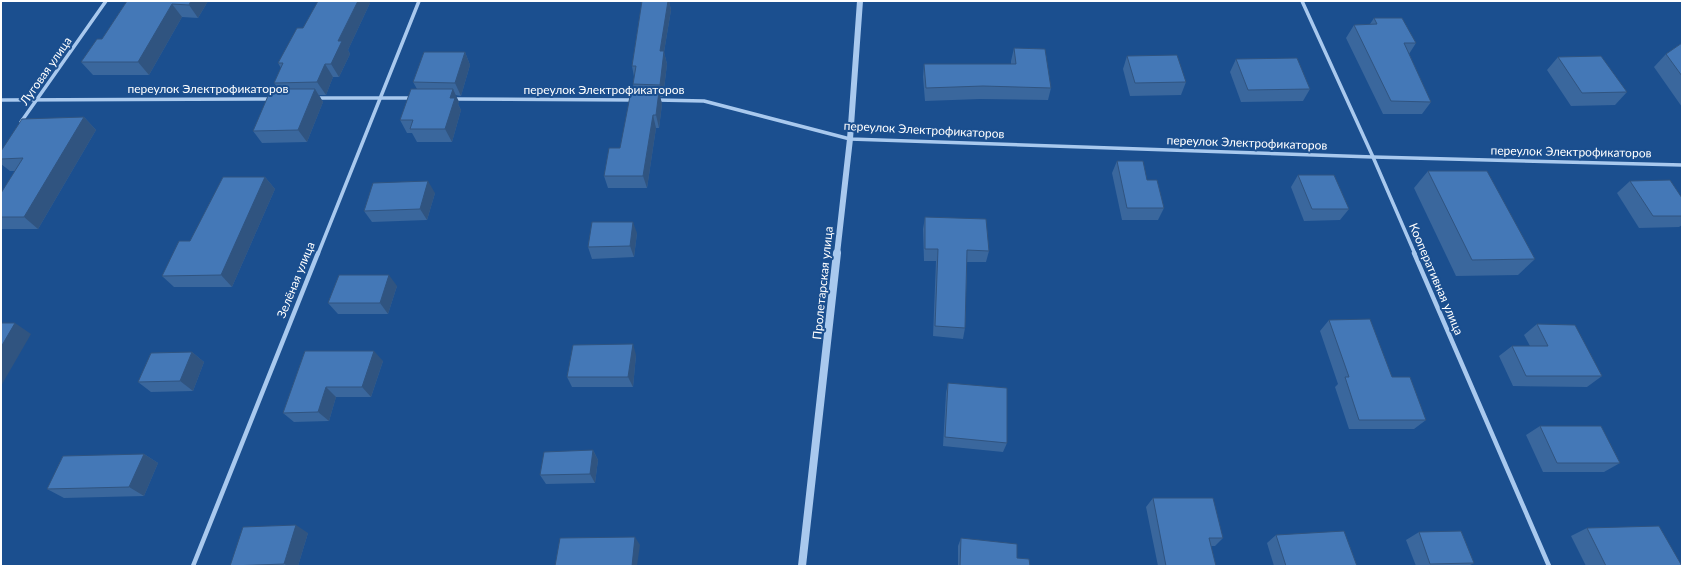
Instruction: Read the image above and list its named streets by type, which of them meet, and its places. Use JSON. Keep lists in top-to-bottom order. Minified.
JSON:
{"streets":{"street":["Луговая улица","переулок Электрофикаторов","Кооперативная улица","Зелёная улица","Пролетарская улица"]},"crossings":[["Луговая улица","переулок Электрофикаторов"],["переулок Электрофикаторов","Кооперативная улица"],["переулок Электрофикаторов","Пролетарская улица"]]}
